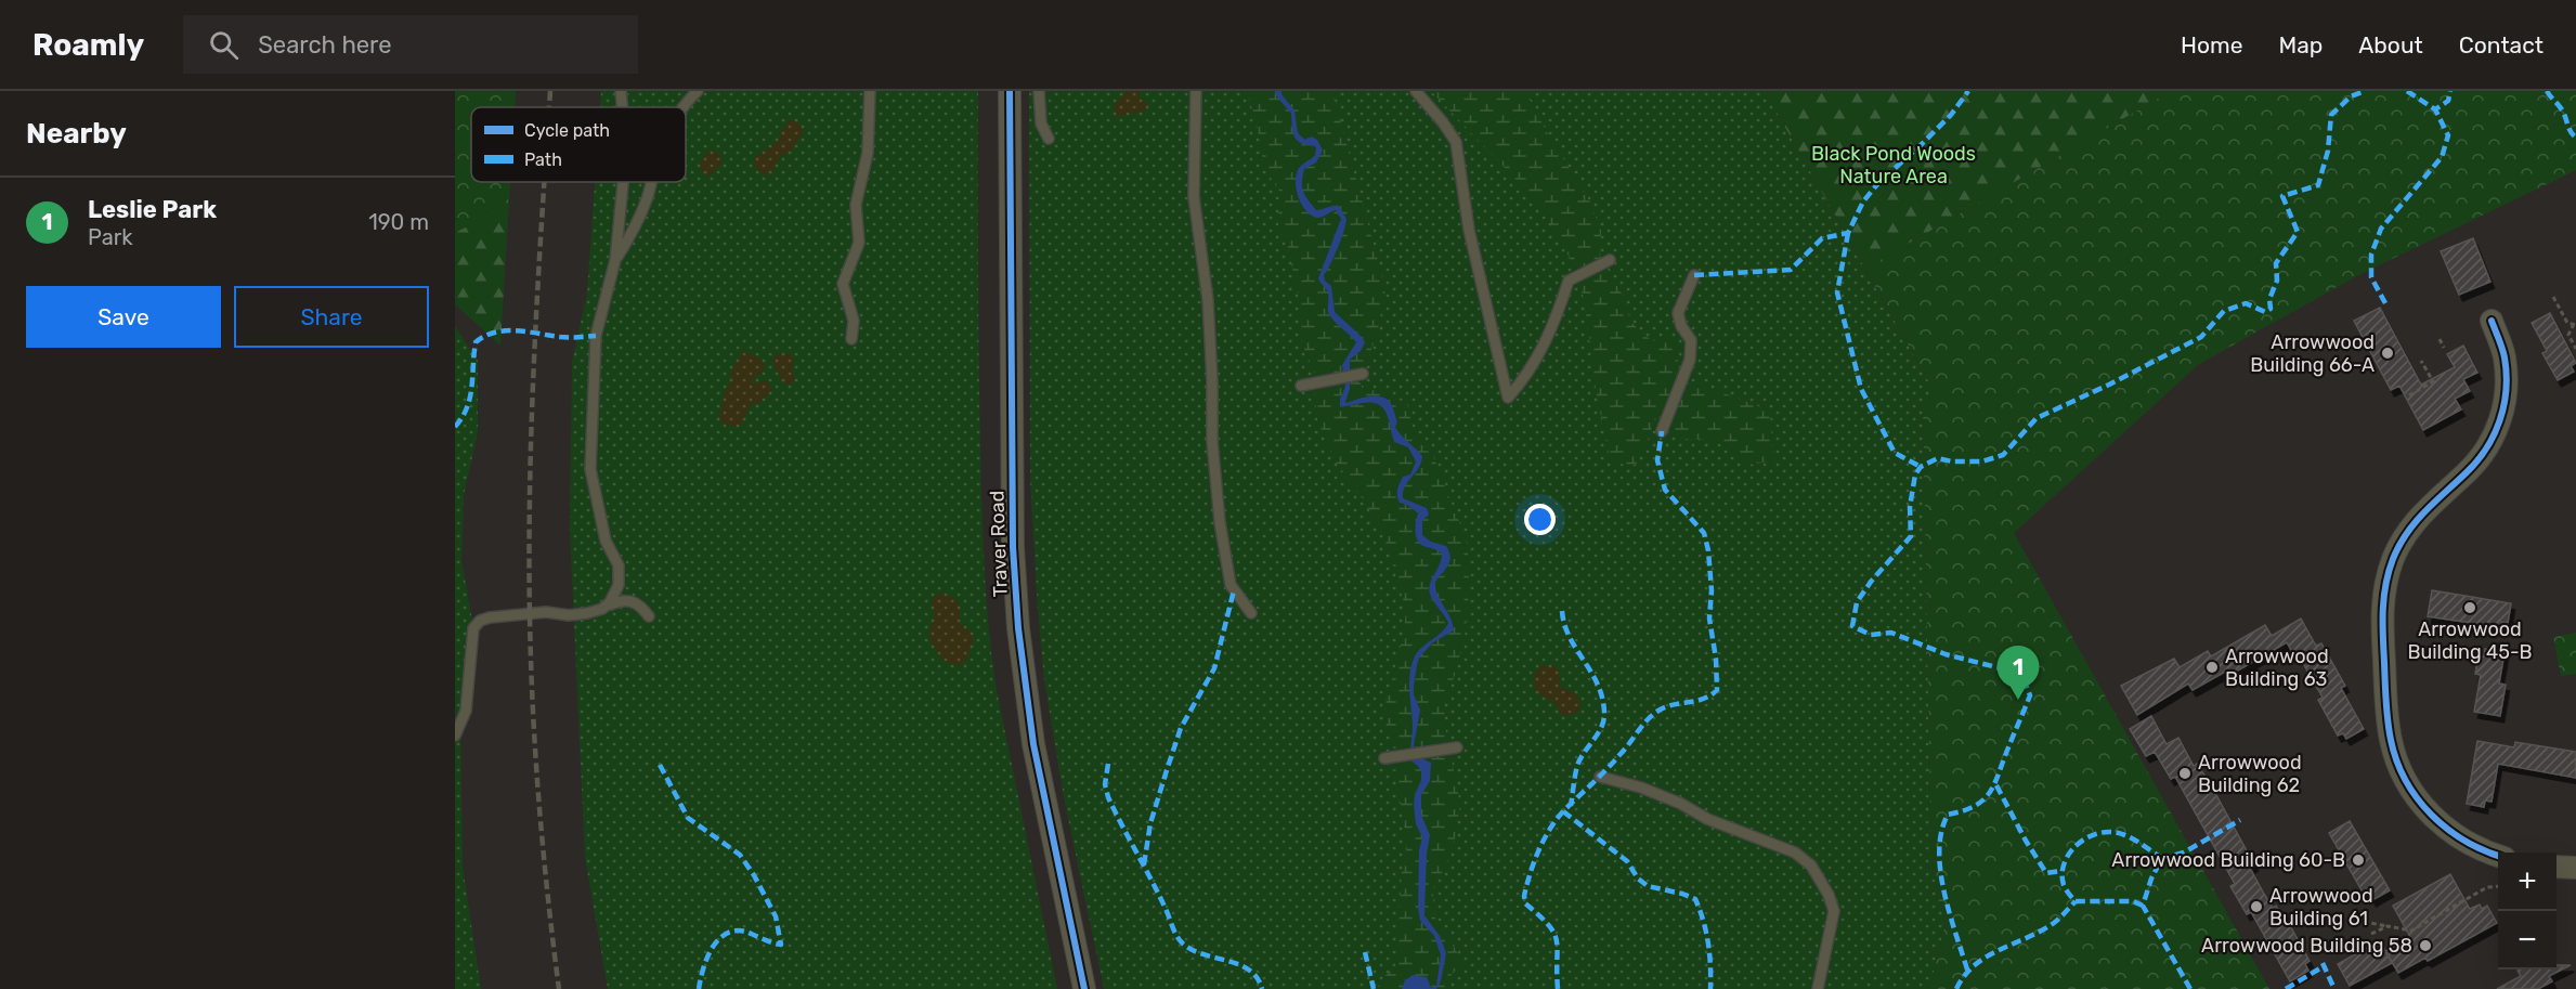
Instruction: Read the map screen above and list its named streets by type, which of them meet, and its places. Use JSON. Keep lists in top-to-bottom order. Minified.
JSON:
{"streets":{"street":["Traver Road"]},"parks":["Black Pond Woods Nature Area"],"places":["Arrowwood Building 66-A","Arrowwood Building 45-B","Arrowwood Building 63","Arrowwood Building 62","Arrowwood Building 60-B","Arrowwood Building 61","Arrowwood Building 58"],"legend":["Cycle path","Path"],"page":{"header":"Roamly","search":"Search here","nav":["Home","Map","About","Contact"],"heading":"Nearby","list":[{"mark":"1","name":"Leslie Park","note":"Park","value":"190 m"}],"buttons":["Save","Share"],"pins":"1","map_buttons":["+","−"]}}
